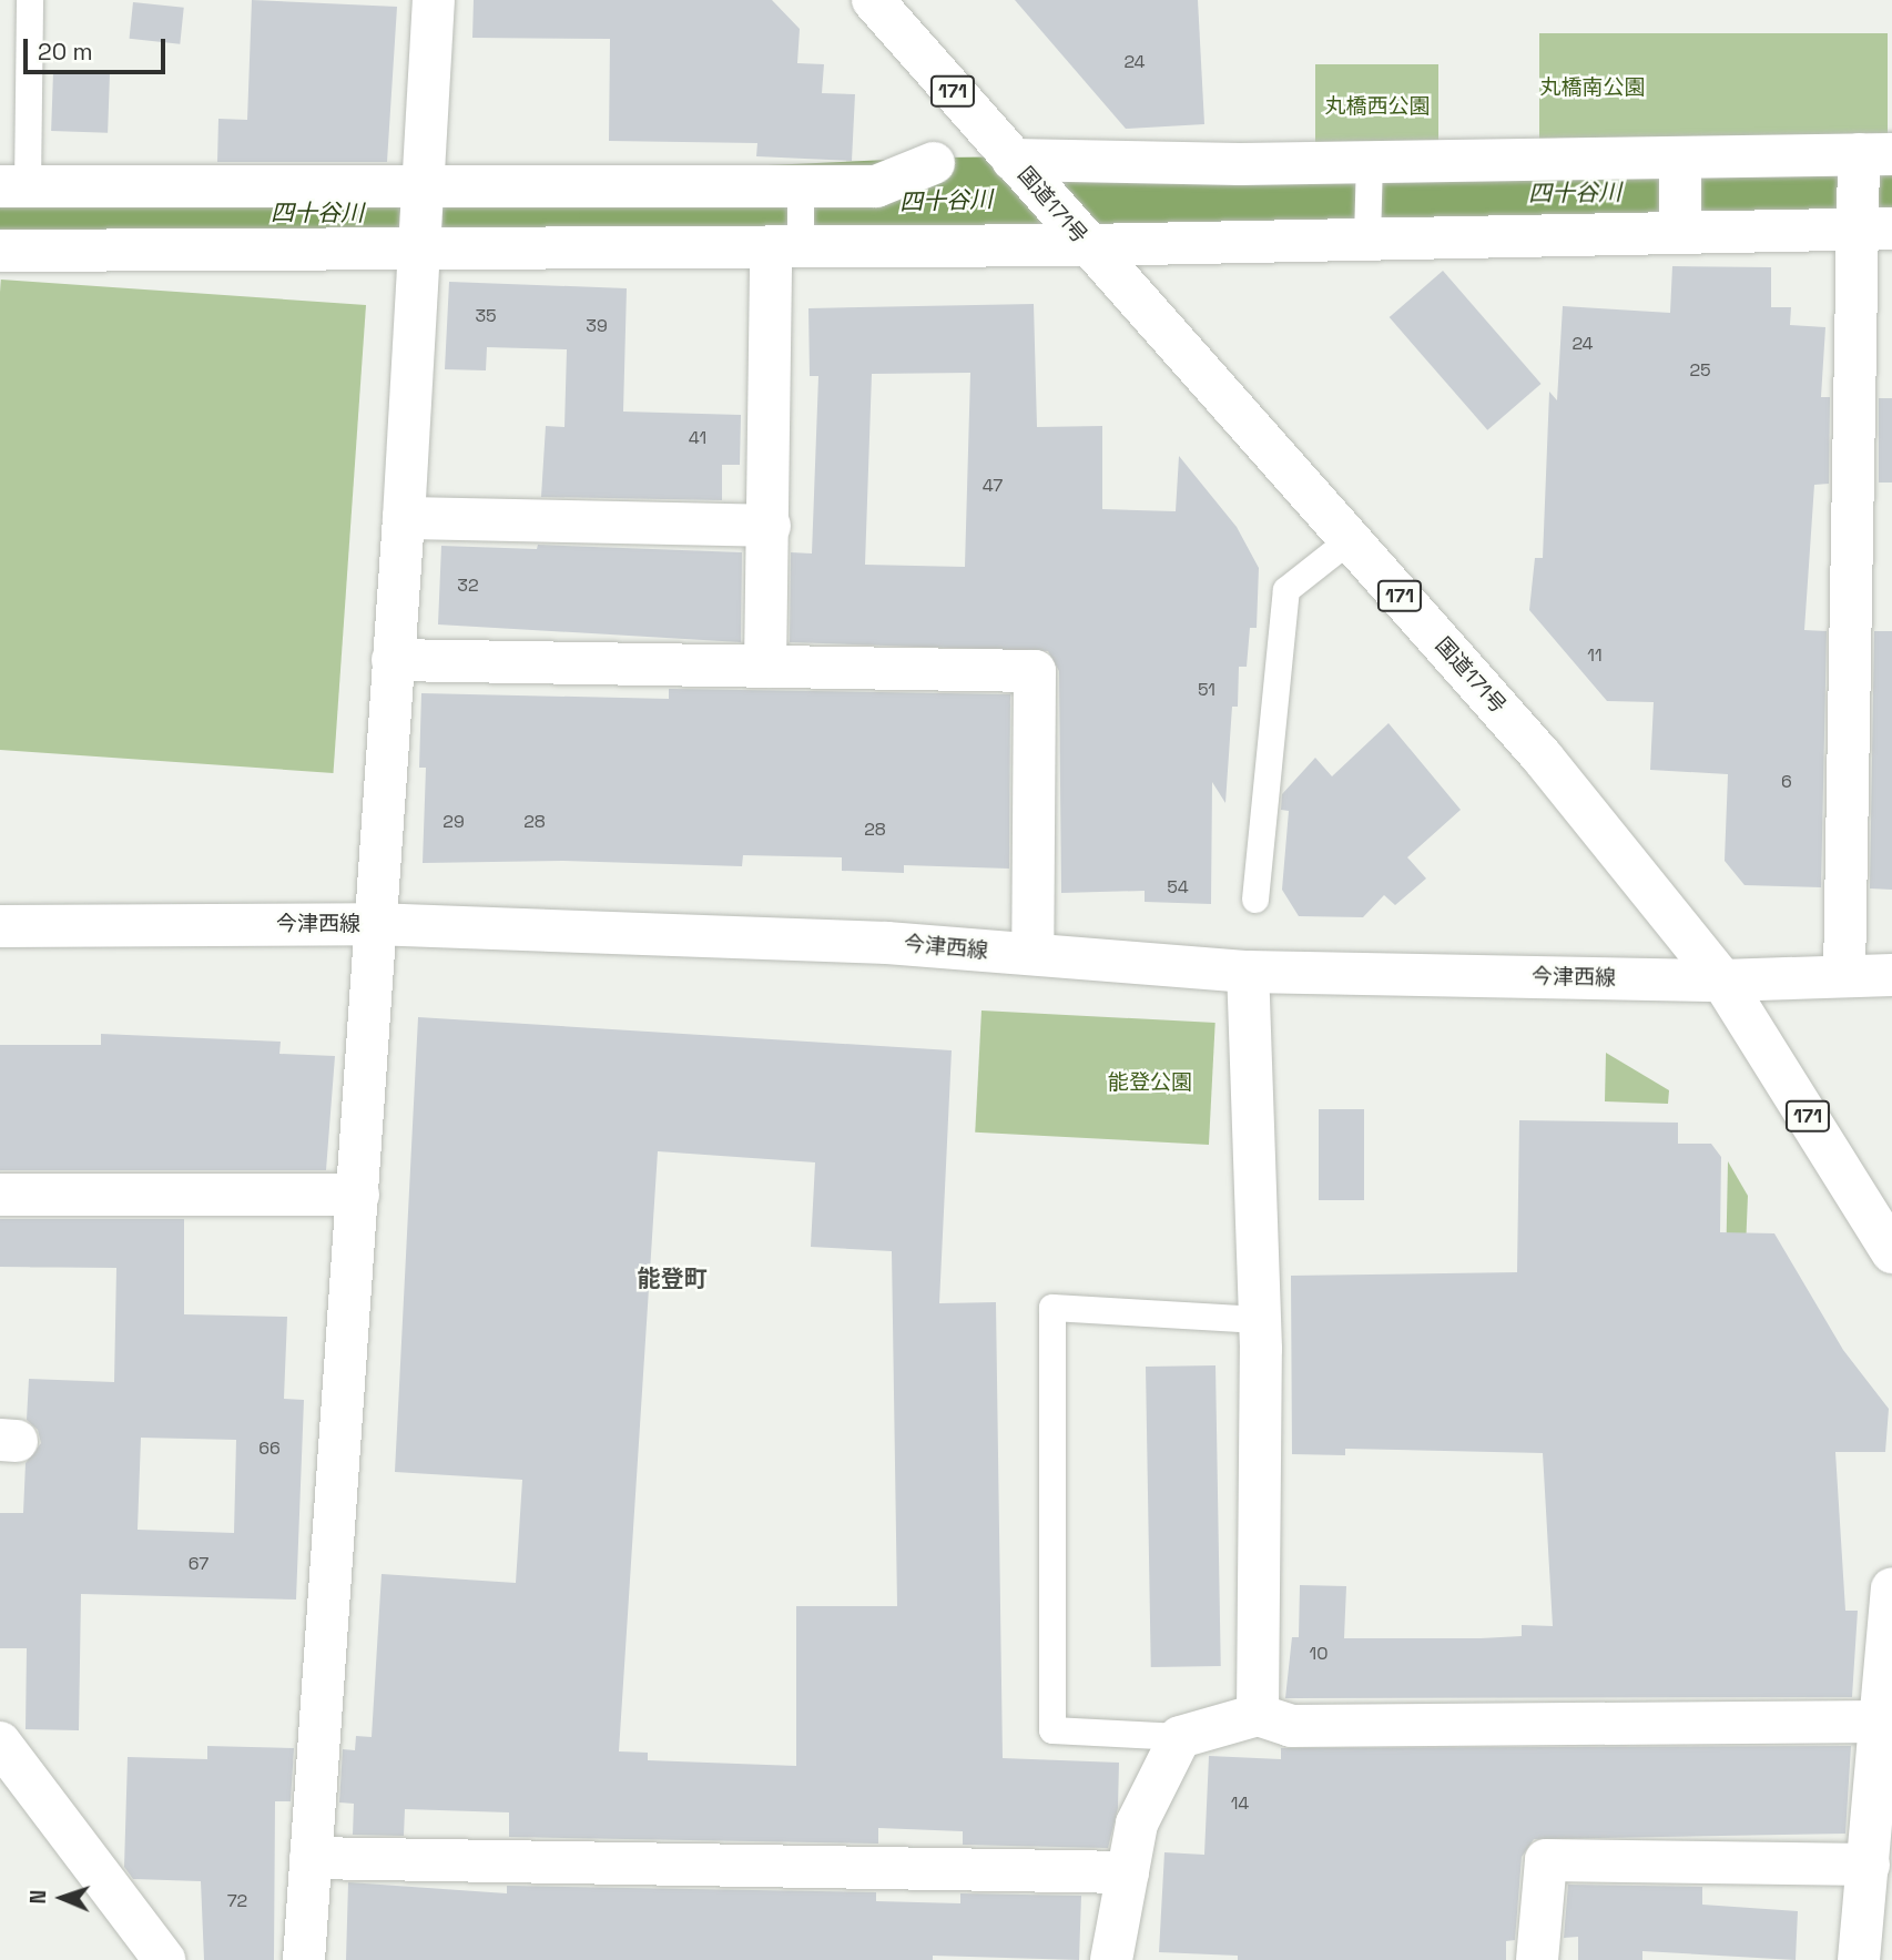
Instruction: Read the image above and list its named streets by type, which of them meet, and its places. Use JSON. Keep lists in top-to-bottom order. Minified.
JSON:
{"streets":{"main road":["171","国道171号","今津西線"]},"crossings":[["国道171号","今津西線"]],"districts":["能登町"],"water":["四十谷川"],"parks":["丸橋南公園","丸橋西公園","能登公園"],"house_numbers":["24","35","39","24","25","41","47","32","11","51","6","29","28","28","54","66","67","10","14","72"],"scale_bar":"20 m","north":"left"}
